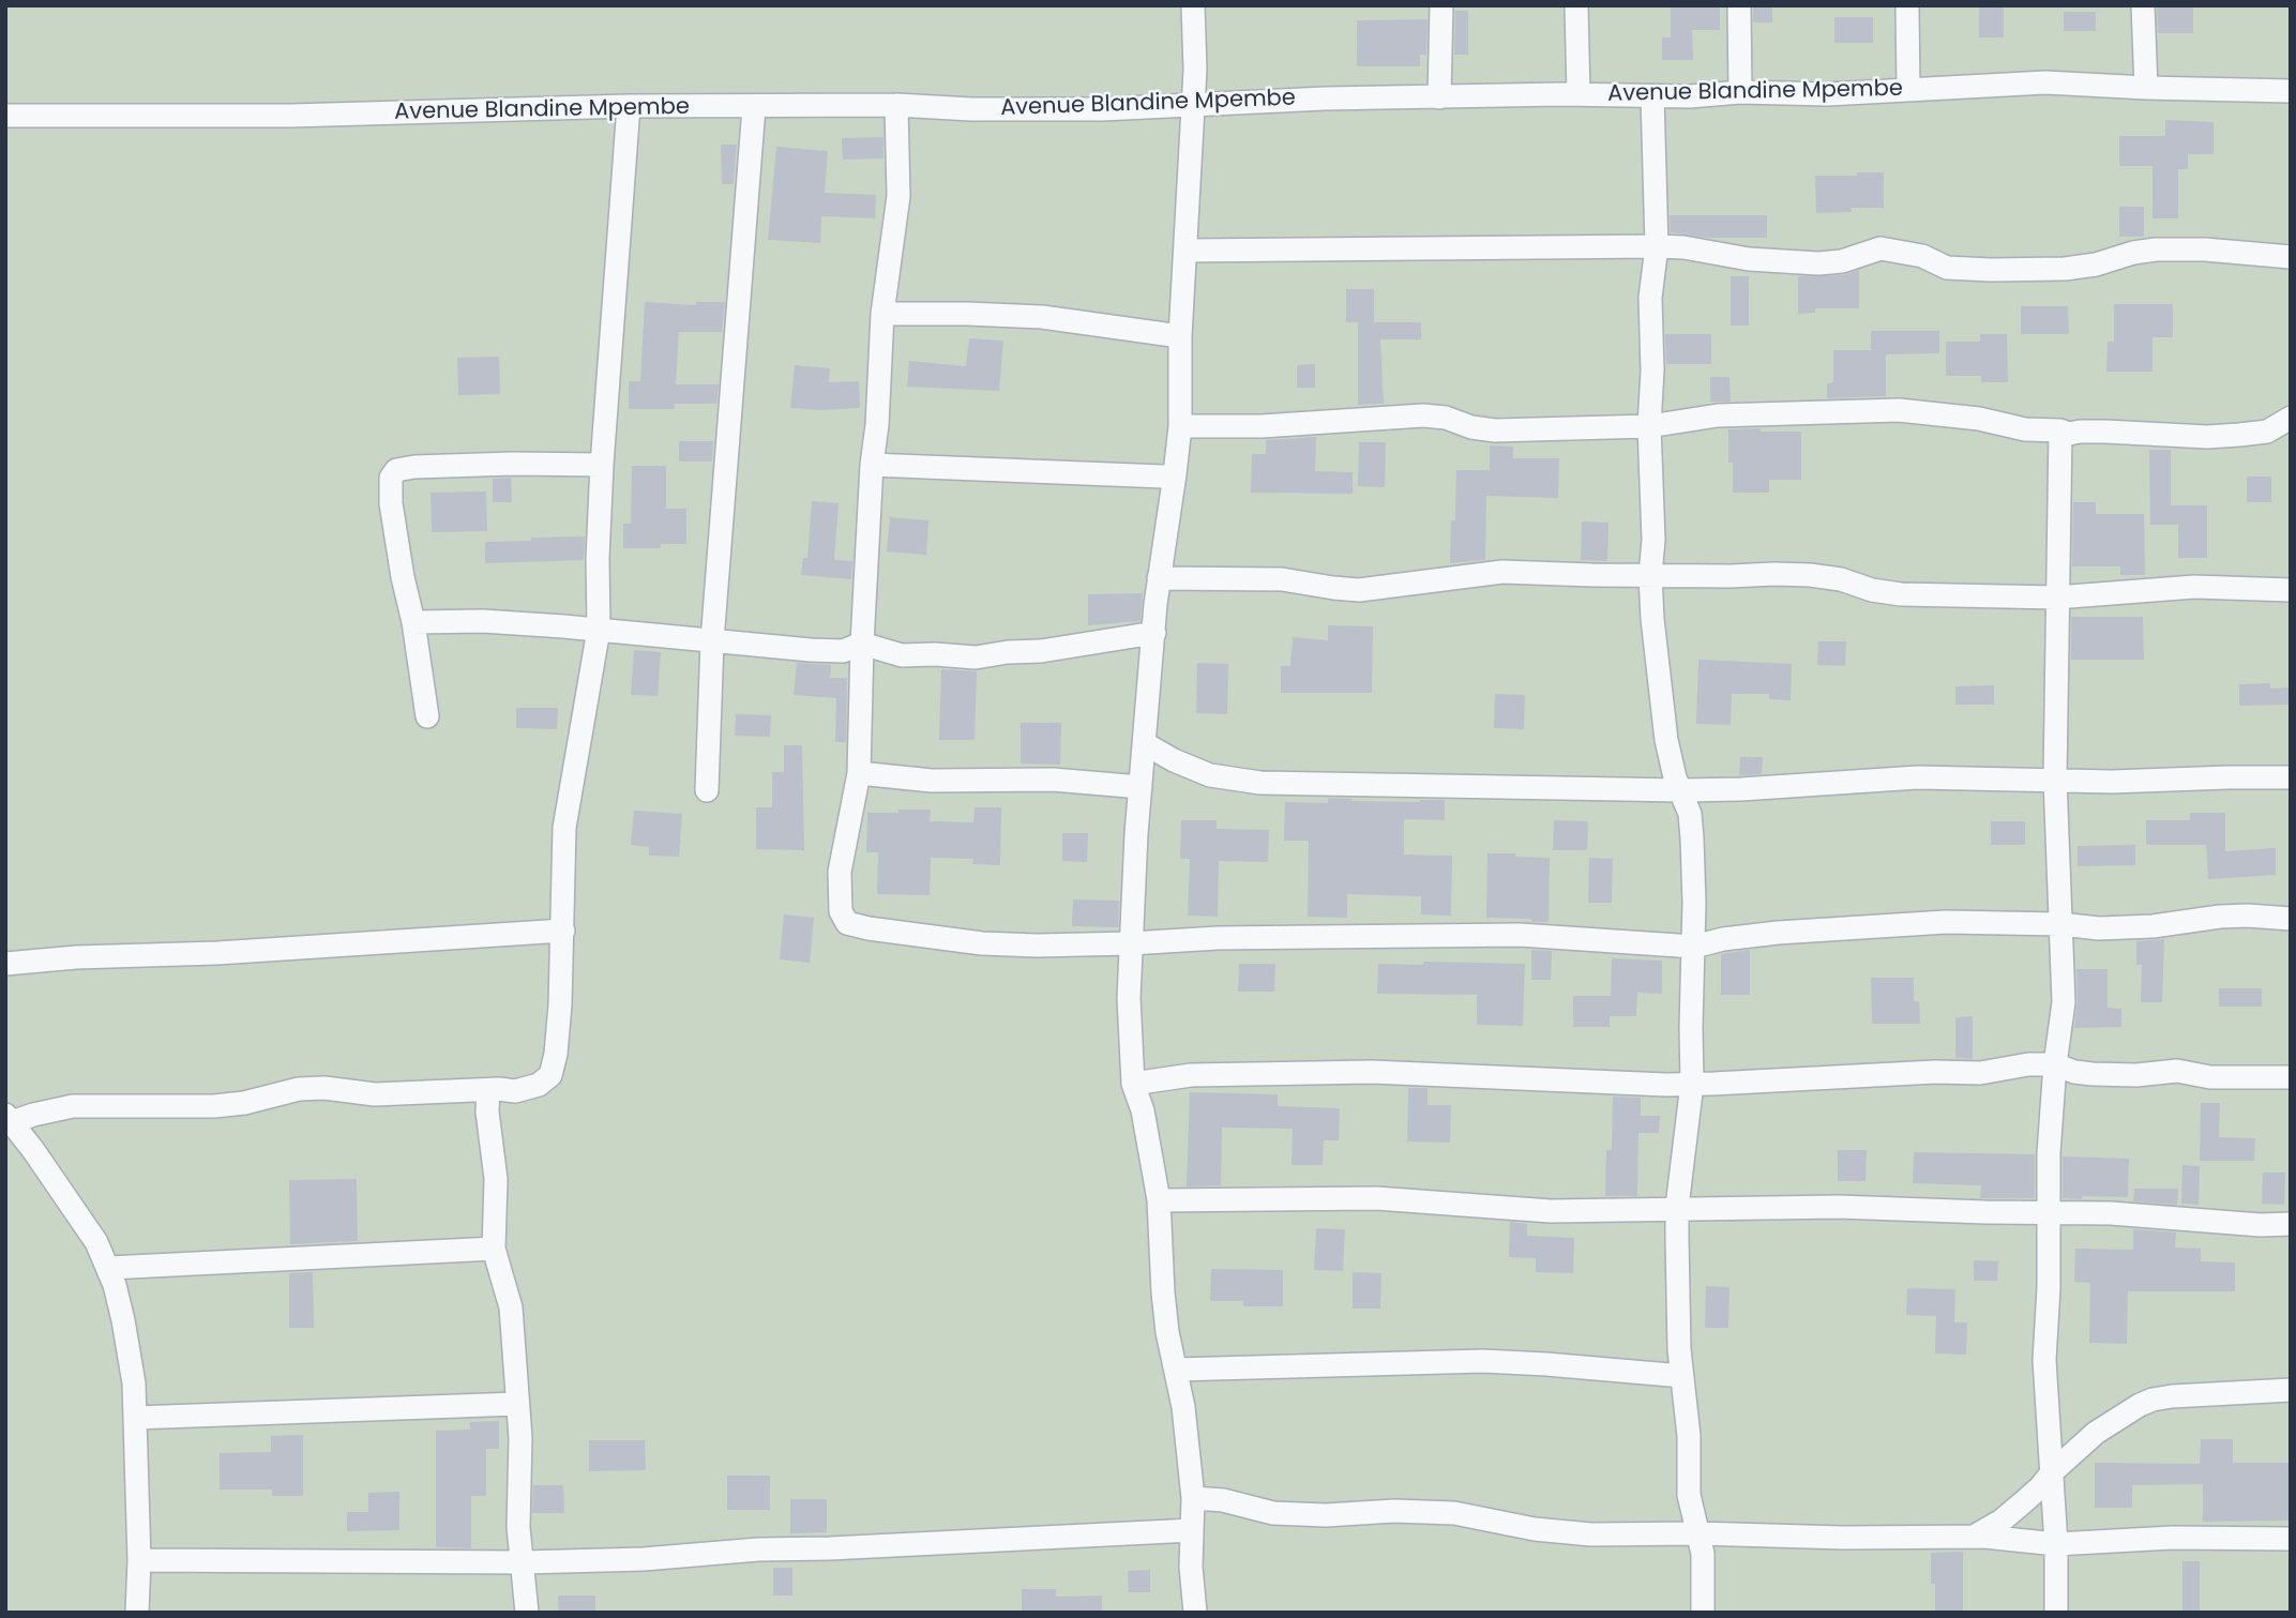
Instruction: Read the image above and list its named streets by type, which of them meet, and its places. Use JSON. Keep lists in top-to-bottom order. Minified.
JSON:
{"streets":{"street":["Avenue Blandine Mpembe"]}}
